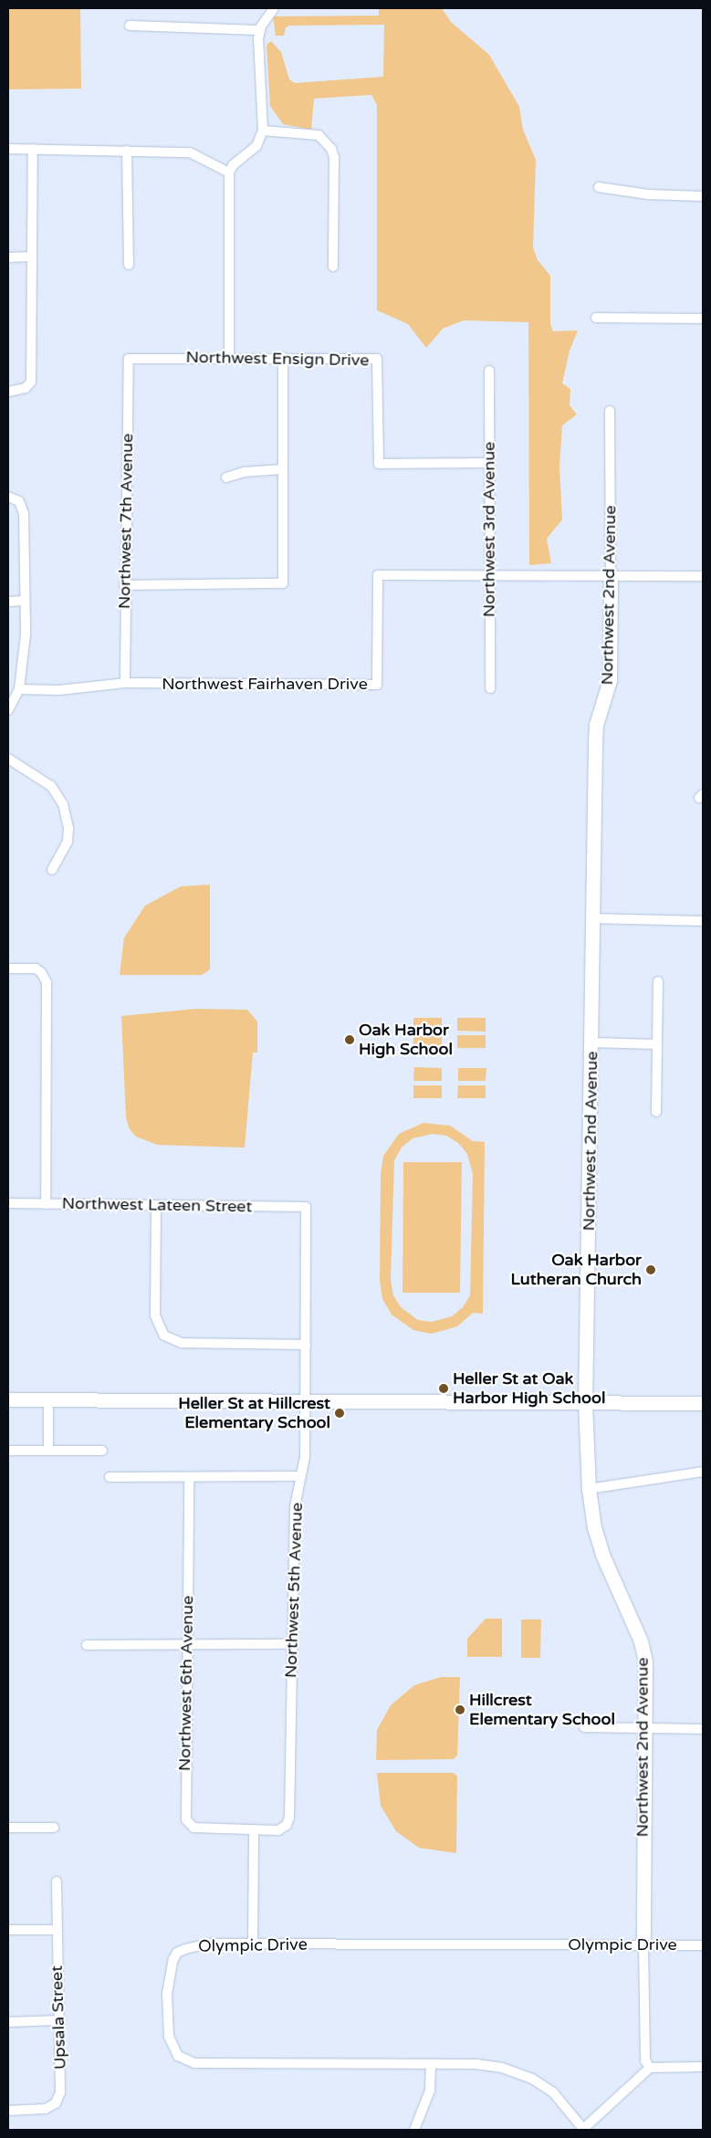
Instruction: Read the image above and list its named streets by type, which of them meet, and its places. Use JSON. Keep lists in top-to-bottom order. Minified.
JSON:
{"streets":{"street":["Northwest Ensign Drive","Northwest 7th Avenue","Northwest 3rd Avenue","Northwest 2nd Avenue","Northwest Fairhaven Drive","Northwest Lateen Street","Northwest 5th Avenue","Northwest 6th Avenue","Olympic Drive","Upsala Street"]},"crossings":[["Northwest Ensign Drive","Northwest 7th Avenue"],["Northwest Ensign Drive","Northwest 3rd Avenue"],["Northwest 7th Avenue","Northwest Fairhaven Drive"],["Northwest 3rd Avenue","Northwest Fairhaven Drive"],["Northwest 2nd Avenue","Northwest Fairhaven Drive"],["Northwest 2nd Avenue","Olympic Drive"],["Northwest Lateen Street","Northwest 5th Avenue"],["Northwest 5th Avenue","Northwest 6th Avenue"]],"places":["Oak Harbor High School","Oak Harbor Lutheran Church","Heller St at Oak Harbor High School","Heller St at Hillcrest Elementary School","Hillcrest Elementary School"]}
